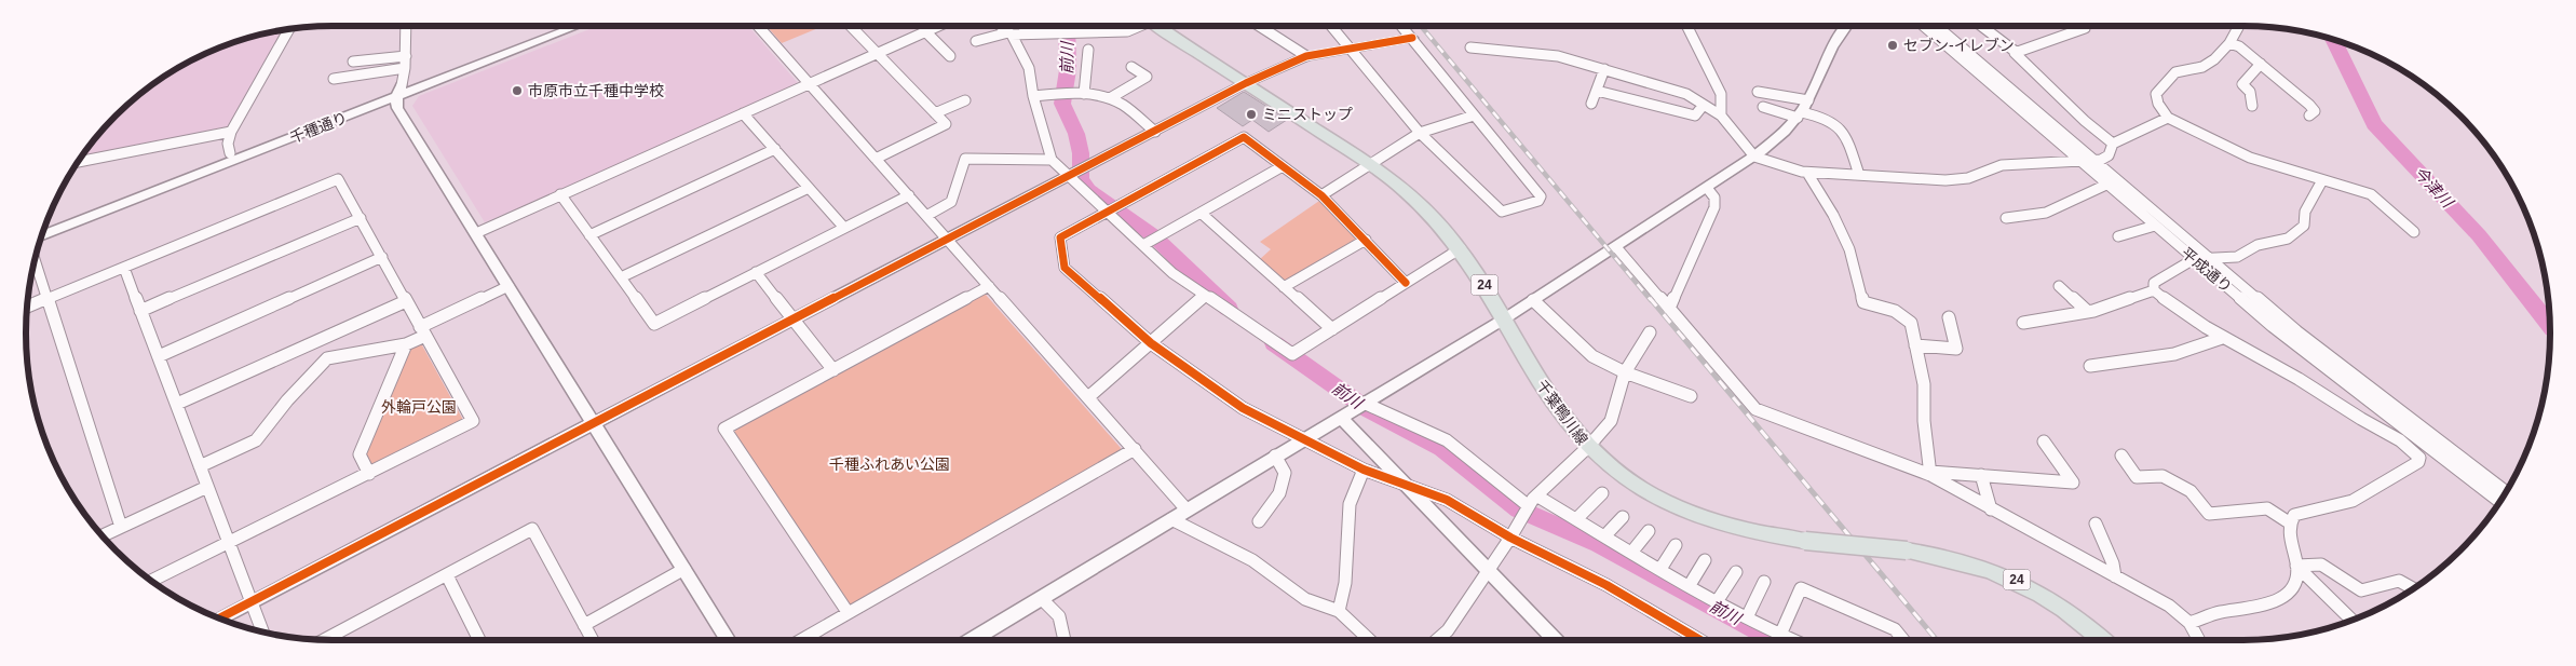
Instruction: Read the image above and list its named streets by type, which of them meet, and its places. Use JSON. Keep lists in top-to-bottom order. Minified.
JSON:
{"streets":{"main road":["24","千葉鴨川線"],"street":["千種通り","平成通り"]},"water":["前川","今津川"],"parks":["外輪戸公園","千種ふれあい公園"],"places":["セブン-イレブン","市原市立千種中学校","ミニストップ"]}
